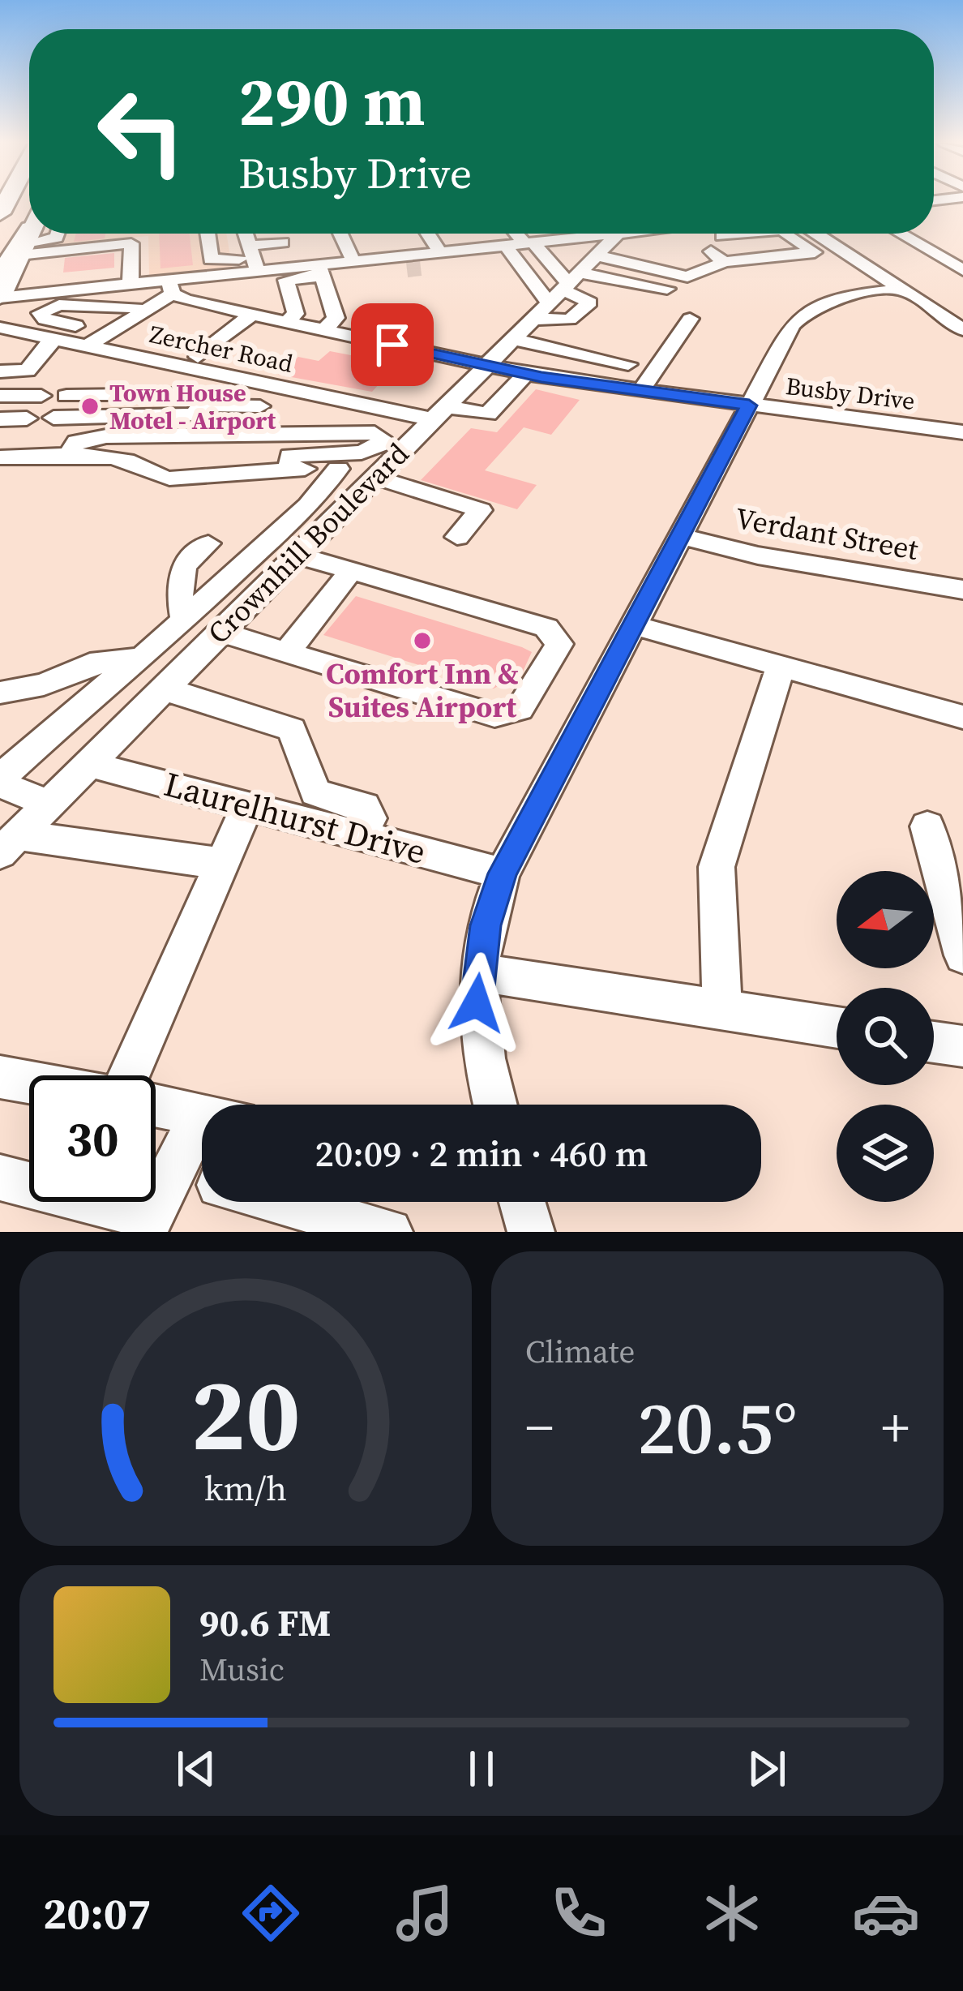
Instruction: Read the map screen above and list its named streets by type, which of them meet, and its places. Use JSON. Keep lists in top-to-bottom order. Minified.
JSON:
{"streets":{"street":["Zercher Road","Busby Drive","Verdant Street","Crownhill Boulevard","Laurelhurst Drive"]},"crossings":[["Zercher Road","Busby Drive"],["Zercher Road","Crownhill Boulevard"],["Busby Drive","Crownhill Boulevard"],["Crownhill Boulevard","Laurelhurst Drive"]],"places":["Town House Motel - Airport","Comfort Inn & Suites Airport"],"north":"left","page":{"turn":["290 m","Busby Drive"],"limit":"30","trip":"20:09 · 2 min · 460 m","tile":"Climate","heat":["−","20.5°","+"],"song":["90.6 FM","Music"],"tabs":"20:07","gauge":["20","km/h"]}}
